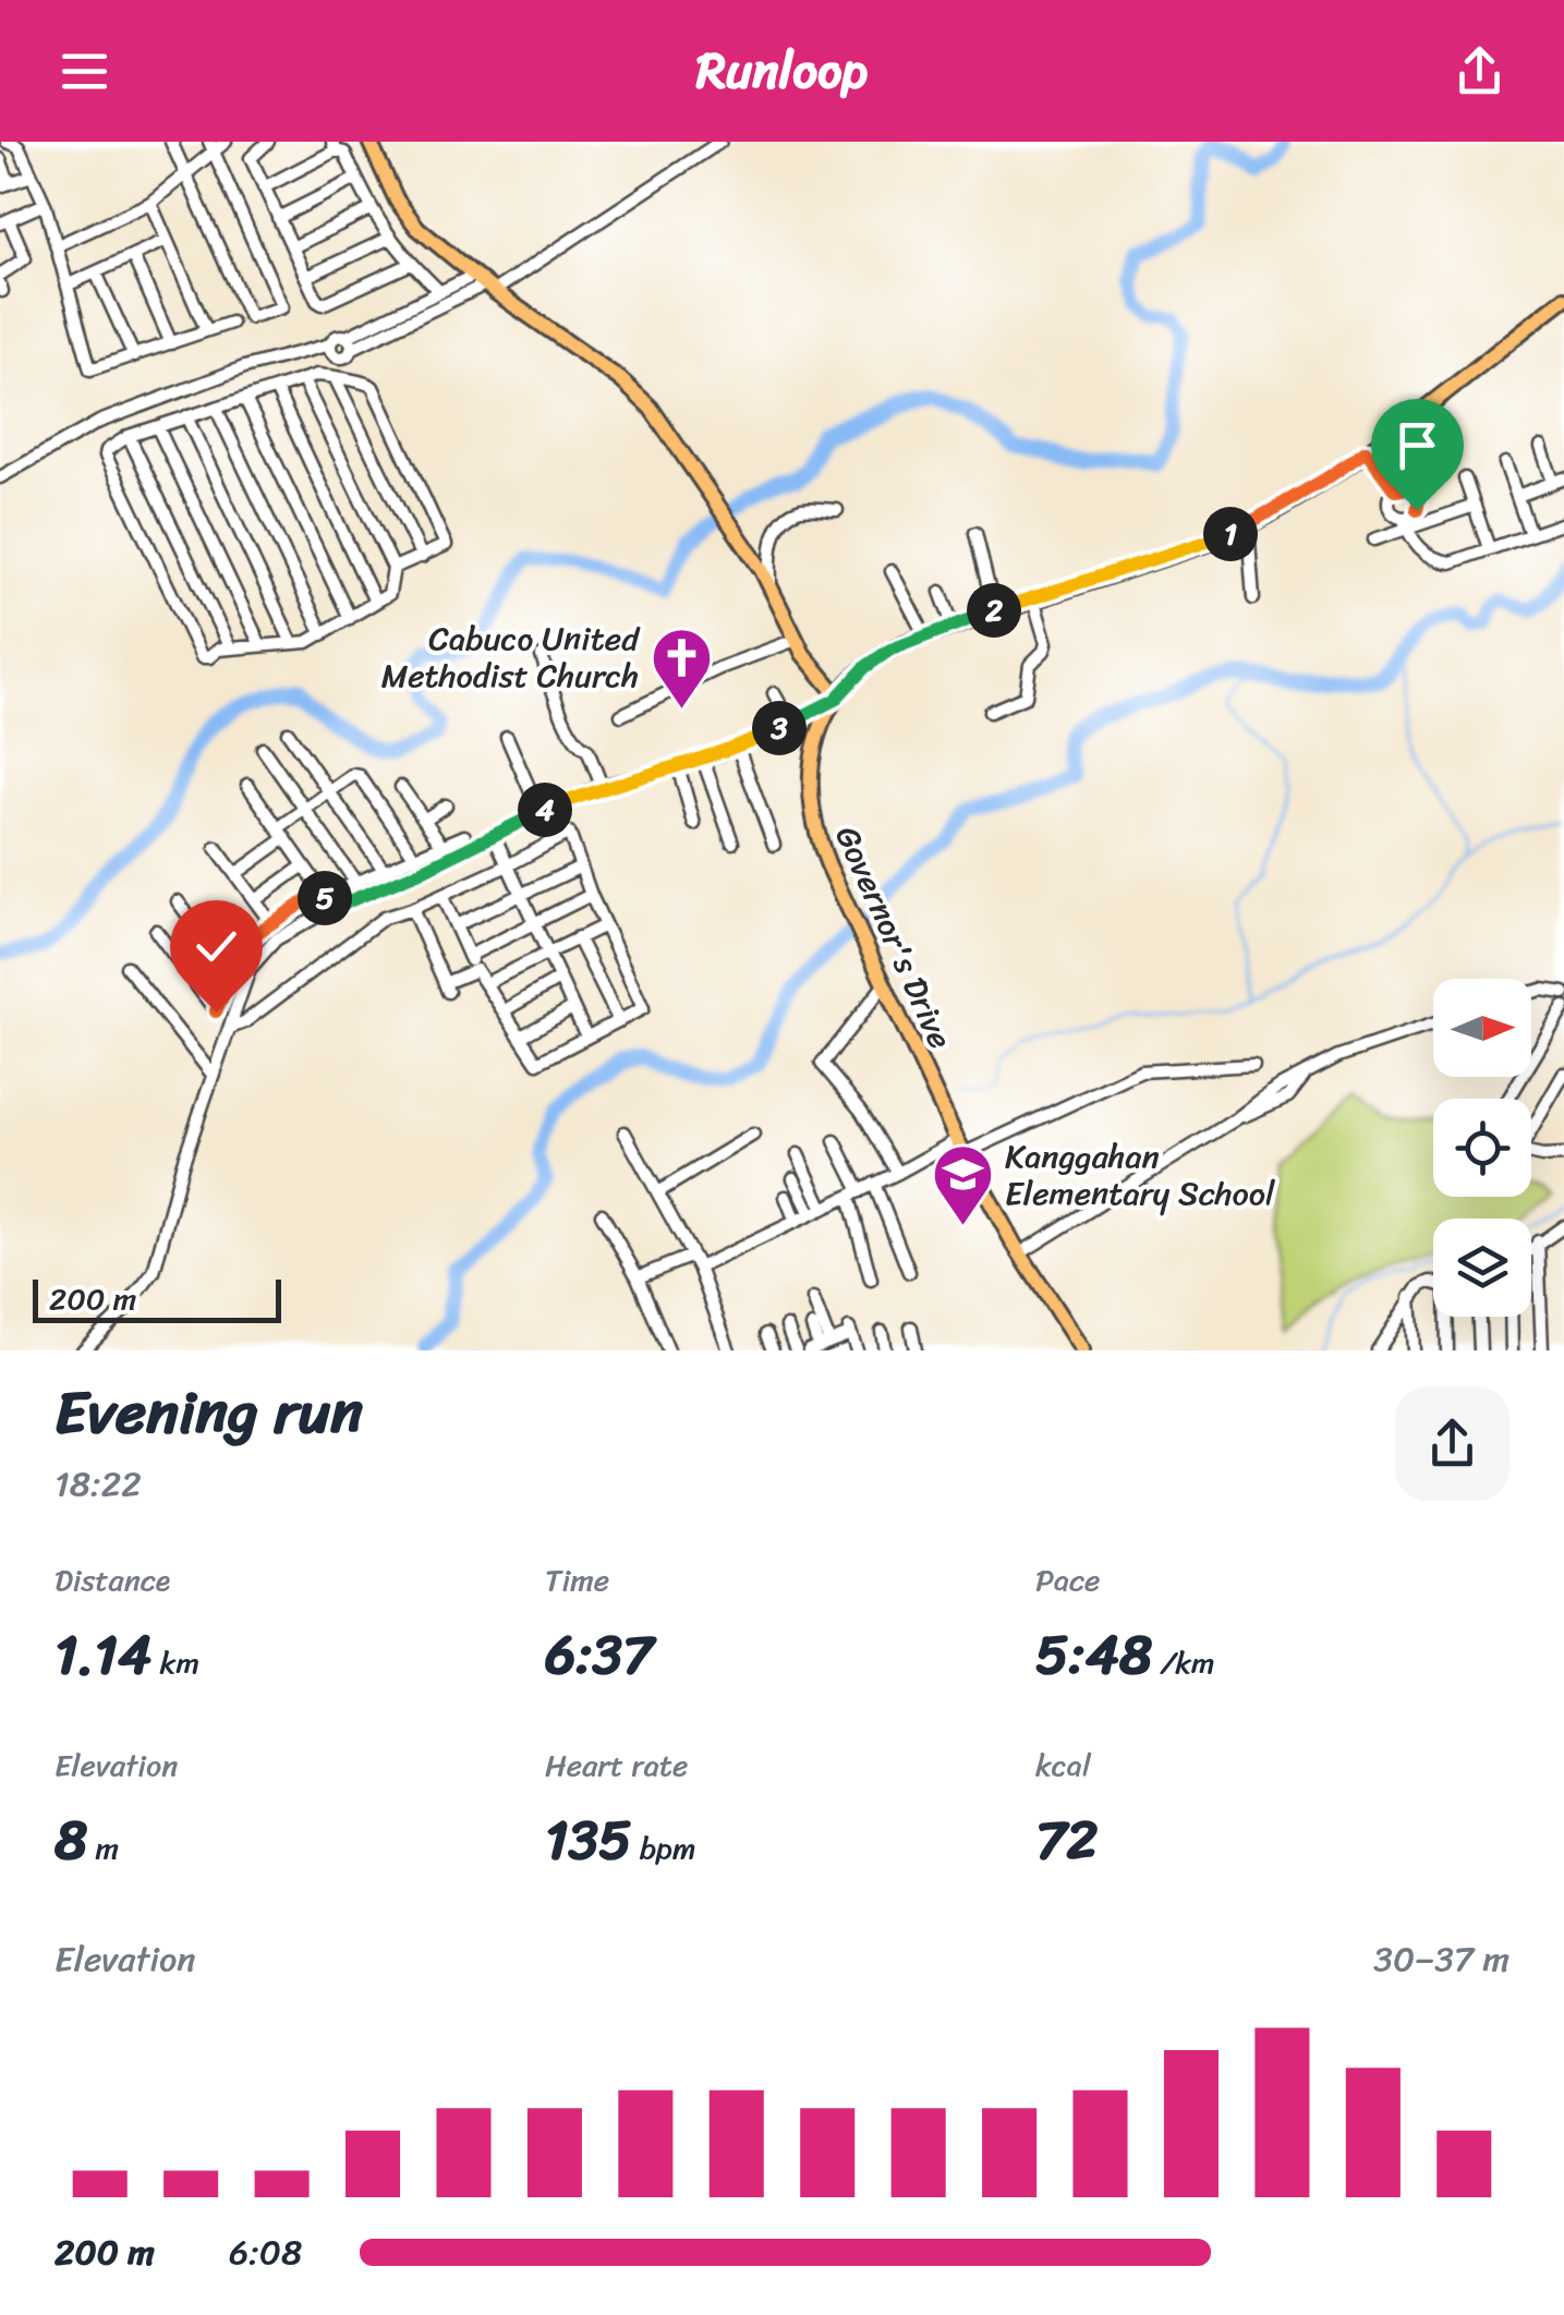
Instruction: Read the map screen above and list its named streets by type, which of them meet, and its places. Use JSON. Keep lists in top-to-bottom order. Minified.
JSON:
{"streets":{"main road":["Governor's Drive"]},"places":{"church":["Cabuco United Methodist Church"],"school or university":["Kanggahan Elementary School"]},"scale_bar":"200 m","north":"right","page":{"header":"Runloop","pins":["1","2","3","4","5"],"scale":"200 m","heading":["Evening run","18:22"],"stats":[["Distance","1.14 km"],["Time","6:37"],["Pace","5:48 /km"],["Elevation","8 m"],["Heart rate","135 bpm"],["kcal","72"]],"chart":["Elevation","30–37 m"],"list":[{"name":"200 m","note":"6:08"}]}}
